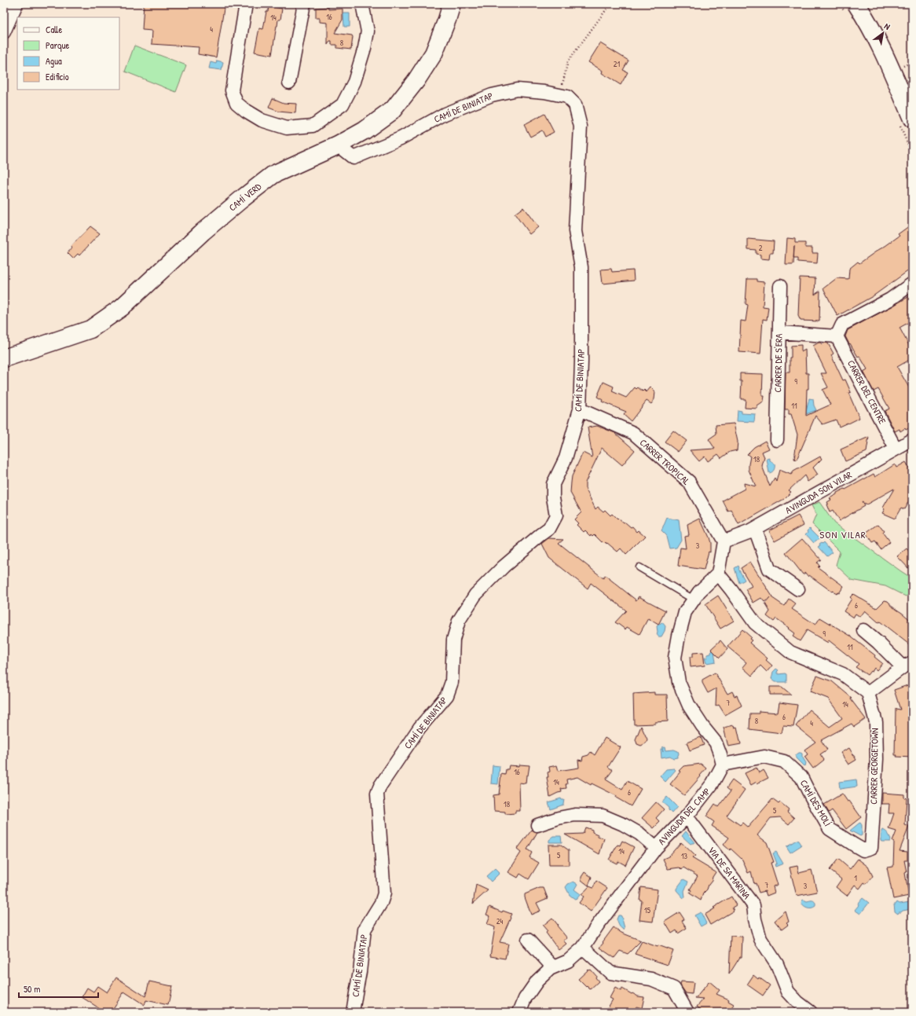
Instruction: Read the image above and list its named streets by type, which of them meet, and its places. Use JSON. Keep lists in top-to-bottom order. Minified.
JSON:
{"streets":{"street":["CAMÍ DE BINIATAP","CAMÍ VERD","CARRER DE S'ERA","CARRER DEL CENTRE","CARRER TROPICAL","AVINGUDA SON VILAR","CARRER GEORGETOWN","CAMÍ DES MOLÍ","AVINGUDA DEL CAMP","VIA DE SA MARINA"]},"crossings":[["CAMÍ DE BINIATAP","CAMÍ VERD"],["CAMÍ DE BINIATAP","CARRER TROPICAL"],["CARRER DEL CENTRE","AVINGUDA SON VILAR"],["CARRER TROPICAL","AVINGUDA SON VILAR"],["CARRER GEORGETOWN","CAMÍ DES MOLÍ"],["CAMÍ DES MOLÍ","AVINGUDA DEL CAMP"],["AVINGUDA DEL CAMP","VIA DE SA MARINA"]],"districts":["SON VILAR"],"house_numbers":["16","14","4","8","21","2","9","11","18","3","6","9","11","7","14","6","8","4","16","14","6","18","5","14","5","13","1","7","3","15","24"],"legend":["Calle","Parque","Agua","Edificio"],"scale_bar":"50 m","north":"top right"}
